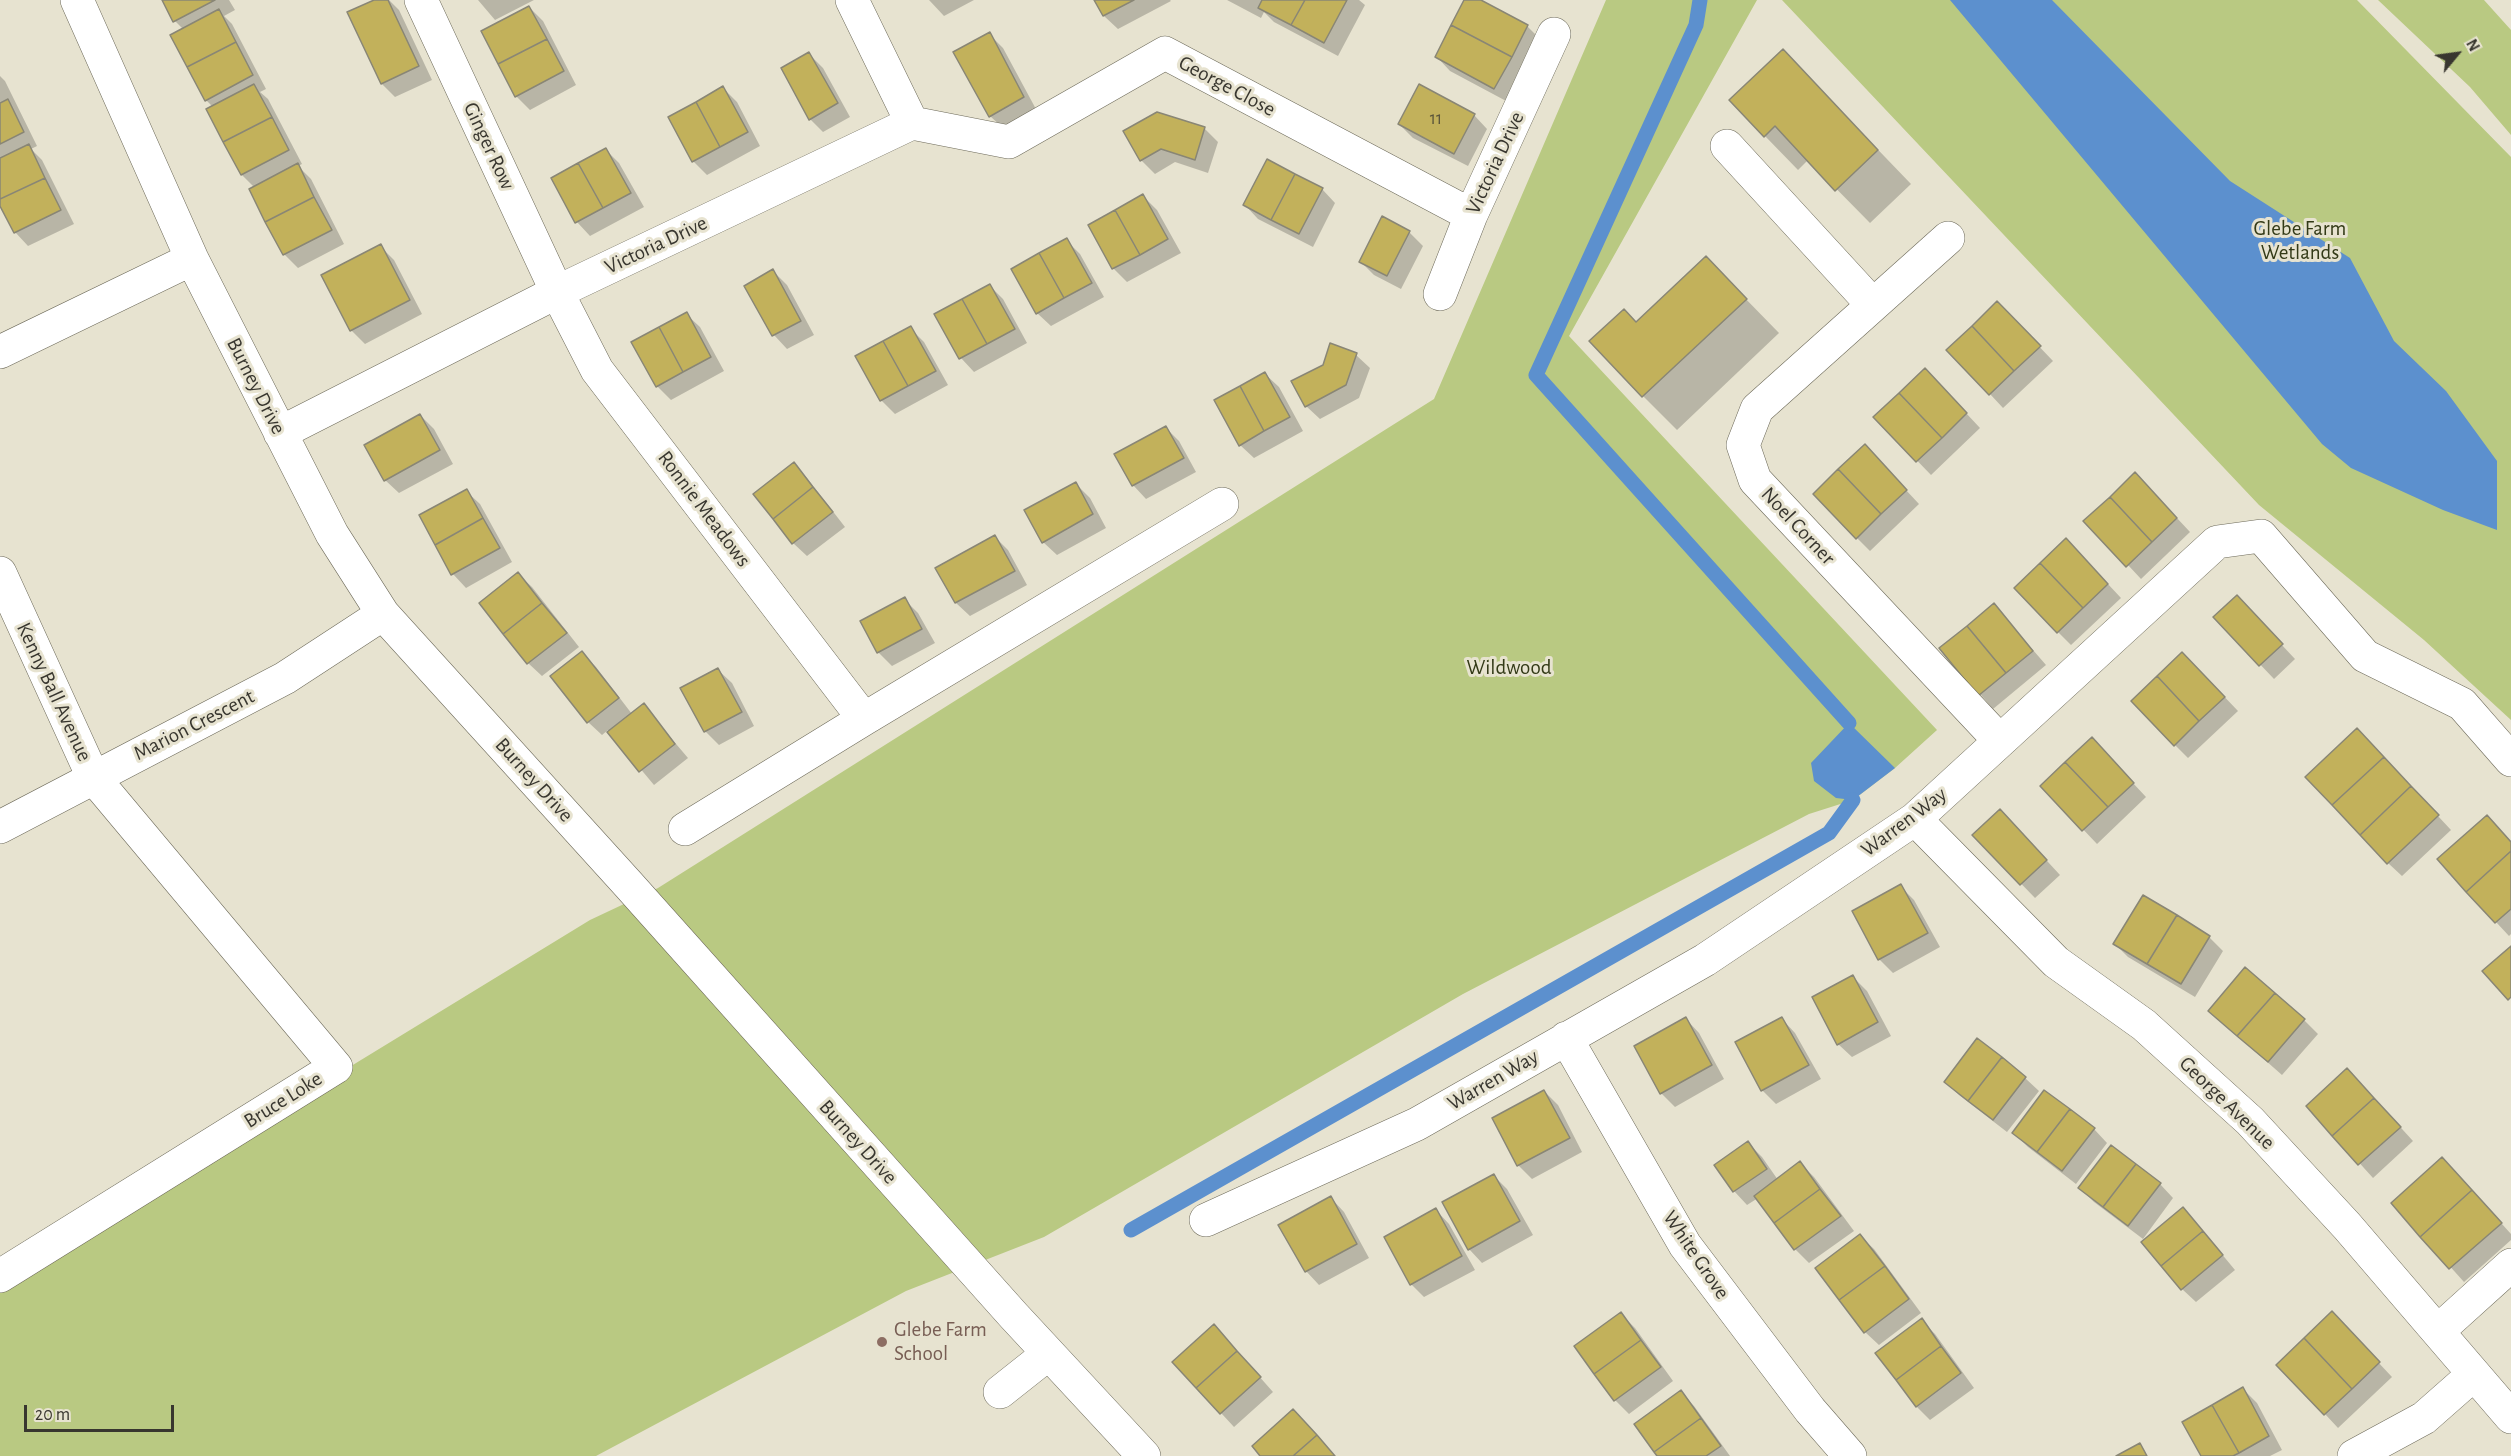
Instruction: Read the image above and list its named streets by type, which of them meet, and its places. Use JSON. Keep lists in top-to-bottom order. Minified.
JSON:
{"streets":{"street":["George Close","Ginger Row","Victoria Drive","Burney Drive","Ronnie Meadows","Noel Corner","Kenny Ball Avenue","Marion Crescent","Warren Way","Bruce Loke","George Avenue","White Grove"]},"crossings":[["George Close","Victoria Drive"],["Ginger Row","Victoria Drive"],["Ginger Row","Ronnie Meadows"],["Victoria Drive","Burney Drive"],["Victoria Drive","Ronnie Meadows"],["Burney Drive","Marion Crescent"],["Noel Corner","Warren Way"],["Kenny Ball Avenue","Marion Crescent"],["Kenny Ball Avenue","Bruce Loke"],["Marion Crescent","Bruce Loke"],["Warren Way","George Avenue"],["Warren Way","White Grove"]],"parks":["Glebe Farm Wetlands","Wildwood"],"places":["Glebe Farm School"],"house_numbers":["11"],"scale_bar":"20 m","north":"top right"}
